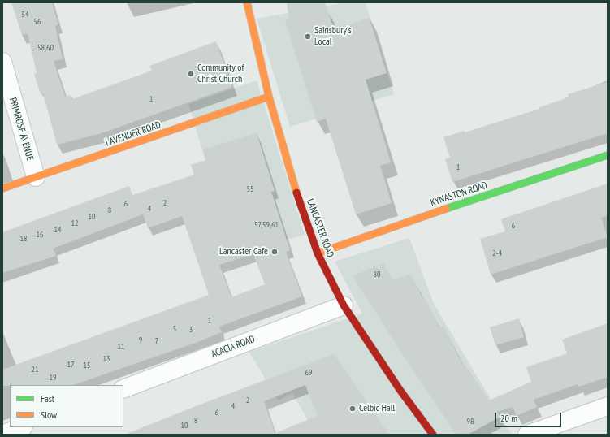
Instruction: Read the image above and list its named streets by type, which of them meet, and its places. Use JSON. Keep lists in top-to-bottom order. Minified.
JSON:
{"streets":{"street":["PRIMROSE AVENUE","LAVENDER ROAD","KYNASTON ROAD","LANCASTER ROAD","ACACIA ROAD"]},"crossings":[["PRIMROSE AVENUE","LAVENDER ROAD"],["LAVENDER ROAD","LANCASTER ROAD"],["KYNASTON ROAD","LANCASTER ROAD"],["LANCASTER ROAD","ACACIA ROAD"]],"places":["Sainsbury's Local","Community of Christ Church","Lancaster Cafe","Celbic Hall"],"house_numbers":["54","56","58,60","1","1","55","2","6","4","8","10","12","57,59,61","6","14","16","18","2-4","80","1","5","3","9","7","11","13","17","15","21","69","19","2","4","6","8","98","10"],"legend":["Fast","Slow"],"scale_bar":"20 m"}
